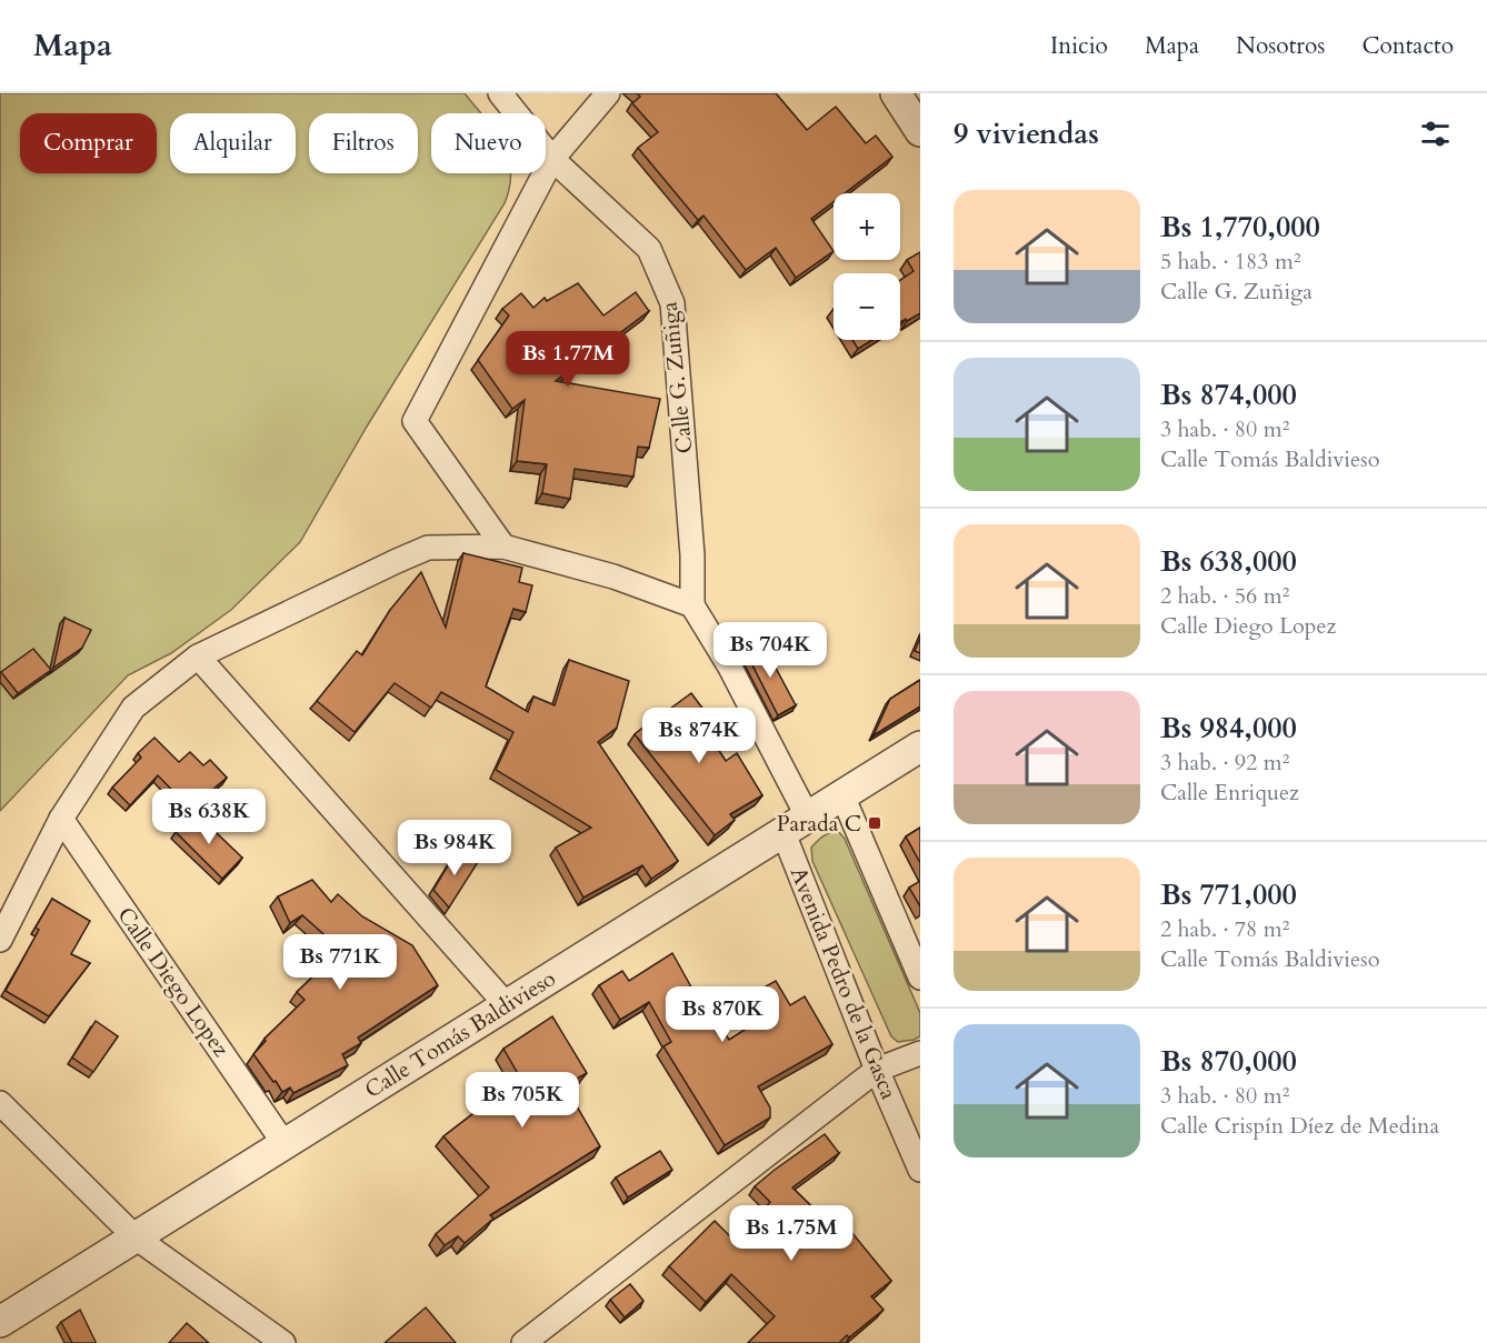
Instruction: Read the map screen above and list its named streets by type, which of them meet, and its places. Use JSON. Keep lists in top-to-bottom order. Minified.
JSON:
{"streets":{"street":["Calle G. Zuñiga","Calle Diego Lopez","Avenida Pedro de la Gasca","Calle Tomás Baldivieso"]},"crossings":[["Calle G. Zuñiga","Avenida Pedro de la Gasca"],["Calle Diego Lopez","Calle Tomás Baldivieso"],["Avenida Pedro de la Gasca","Calle Tomás Baldivieso"]],"places":{"transit":["Parada C"]},"page":{"header":"Mapa","nav":["Inicio","Mapa","Nosotros","Contacto"],"heading":"9 viviendas","chip":["Comprar","Alquilar","Filtros","Nuevo"],"list":[{"name":"Bs 1,770,000","note":"5 hab. · 183 m² · Calle G. Zuñiga"},{"name":"Bs 874,000","note":"3 hab. · 80 m² · Calle Tomás Baldivieso"},{"name":"Bs 638,000","note":"2 hab. · 56 m² · Calle Diego Lopez"},{"name":"Bs 984,000","note":"3 hab. · 92 m² · Calle Enriquez"},{"name":"Bs 771,000","note":"2 hab. · 78 m² · Calle Tomás Baldivieso"},{"name":"Bs 870,000","note":"3 hab. · 80 m² · Calle Crispín Díez de Medina"}],"map_buttons":["+","−"],"price":["Bs 1.77M","Bs 704K","Bs 874K","Bs 638K","Bs 984K","Bs 771K","Bs 870K","Bs 705K","Bs 1.75M"]}}
